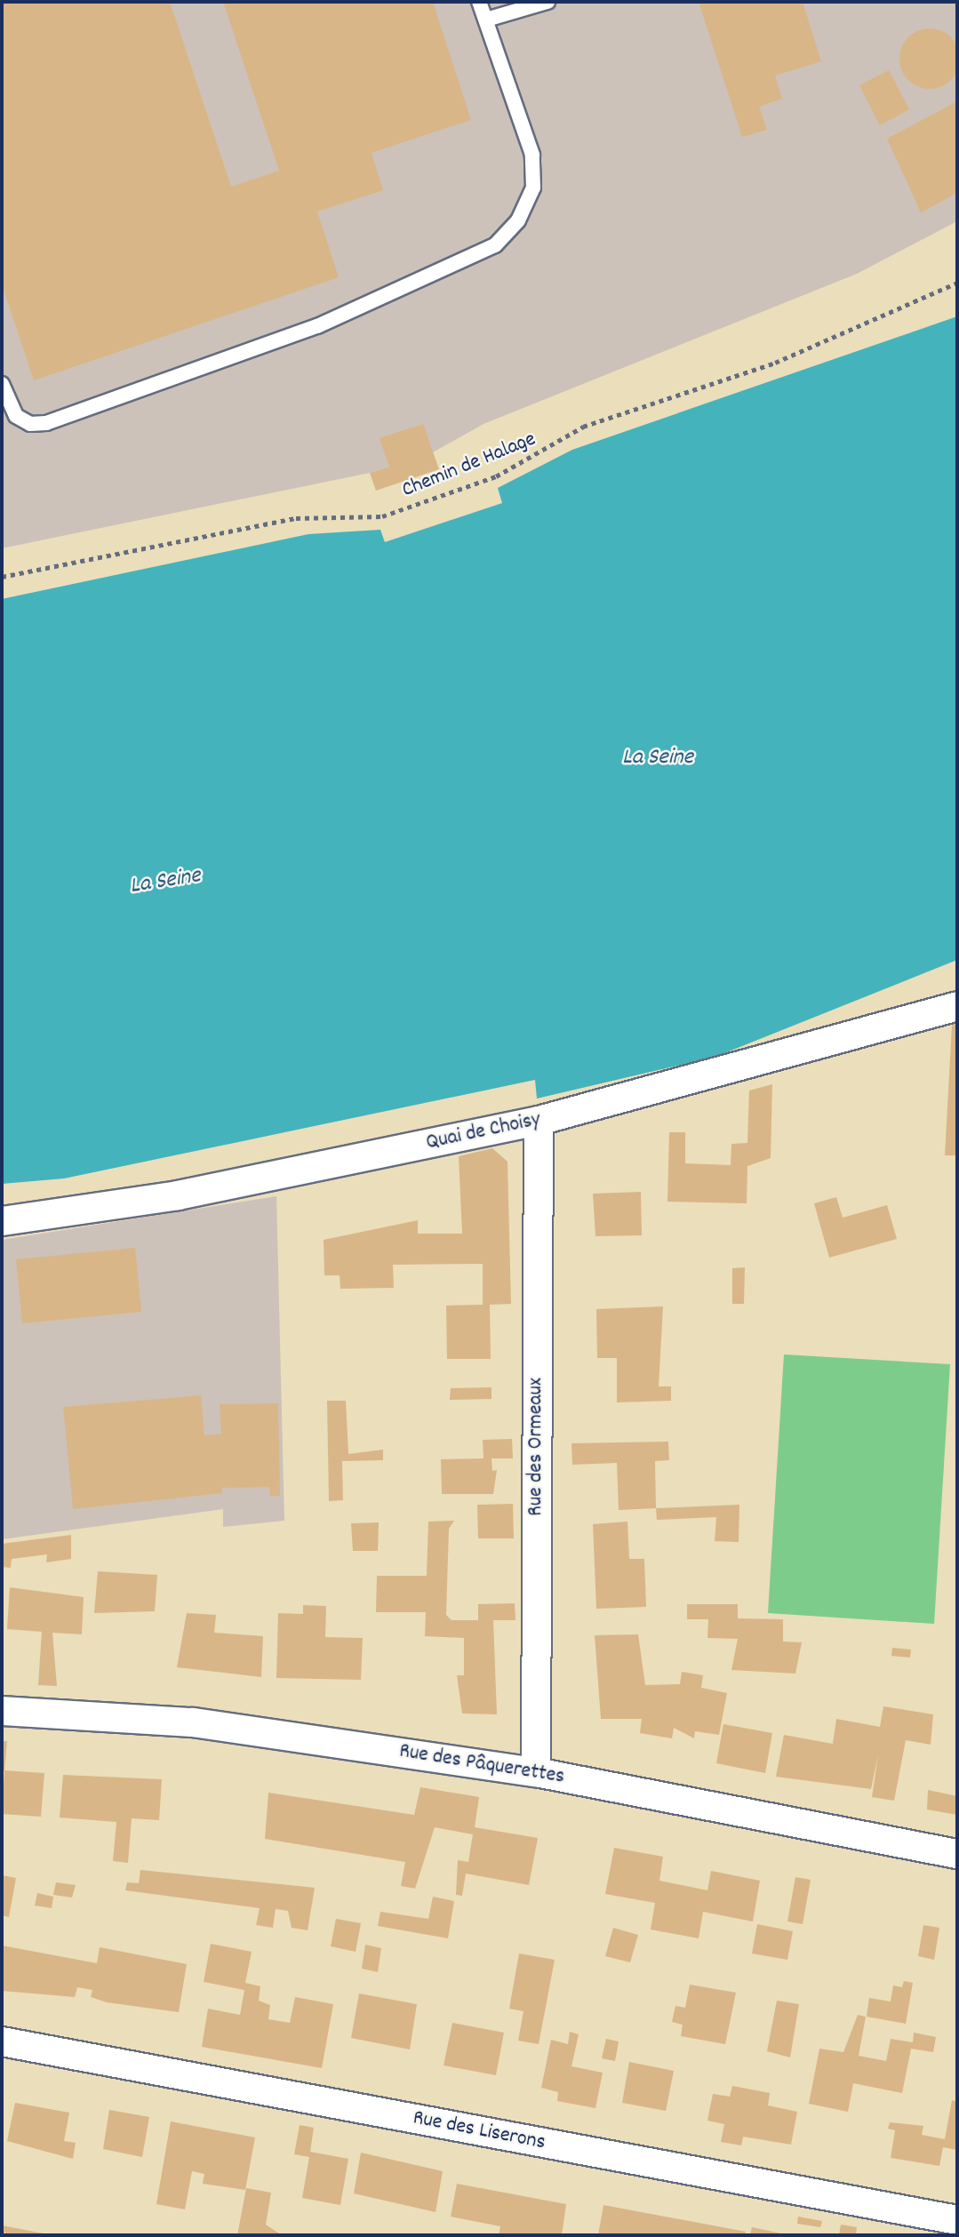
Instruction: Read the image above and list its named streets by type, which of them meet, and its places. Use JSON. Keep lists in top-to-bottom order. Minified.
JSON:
{"streets":{"street":["Quai de Choisy","Rue des Ormeaux","Rue des Pâquerettes","Rue des Liserons"],"path":["Chemin de Halage"]},"crossings":[["Quai de Choisy","Rue des Ormeaux"],["Rue des Ormeaux","Rue des Pâquerettes"]],"water":["La Seine"]}
